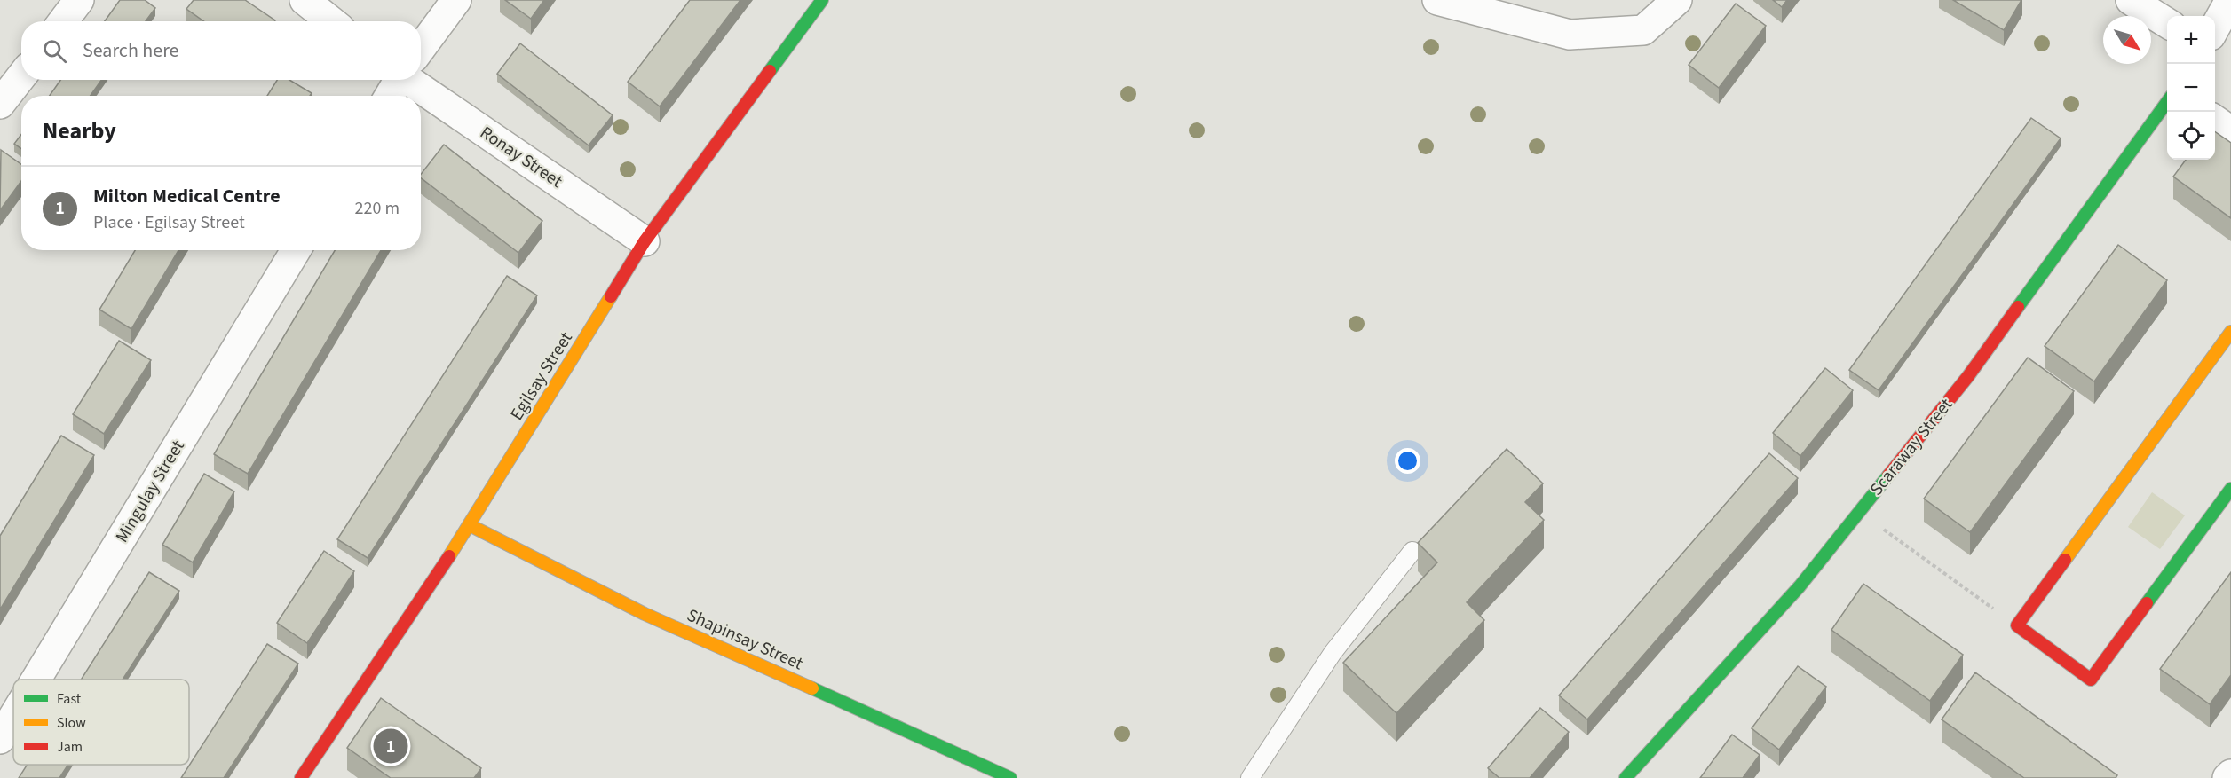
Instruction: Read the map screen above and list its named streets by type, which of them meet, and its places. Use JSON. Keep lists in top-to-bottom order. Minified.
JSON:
{"streets":{"street":["Ronay Street","Egilsay Street","Scaraway Street","Mingulay Street","Shapinsay Street"]},"crossings":[["Ronay Street","Egilsay Street"],["Egilsay Street","Shapinsay Street"]],"legend":["Fast","Slow","Jam"],"north":"bottom right","page":{"map_buttons":["+","−"],"search":"Search here","heading":"Nearby","list":[{"mark":"1","name":"Milton Medical Centre","note":"Place · Egilsay Street","value":"220 m"}],"pins":"1"}}
